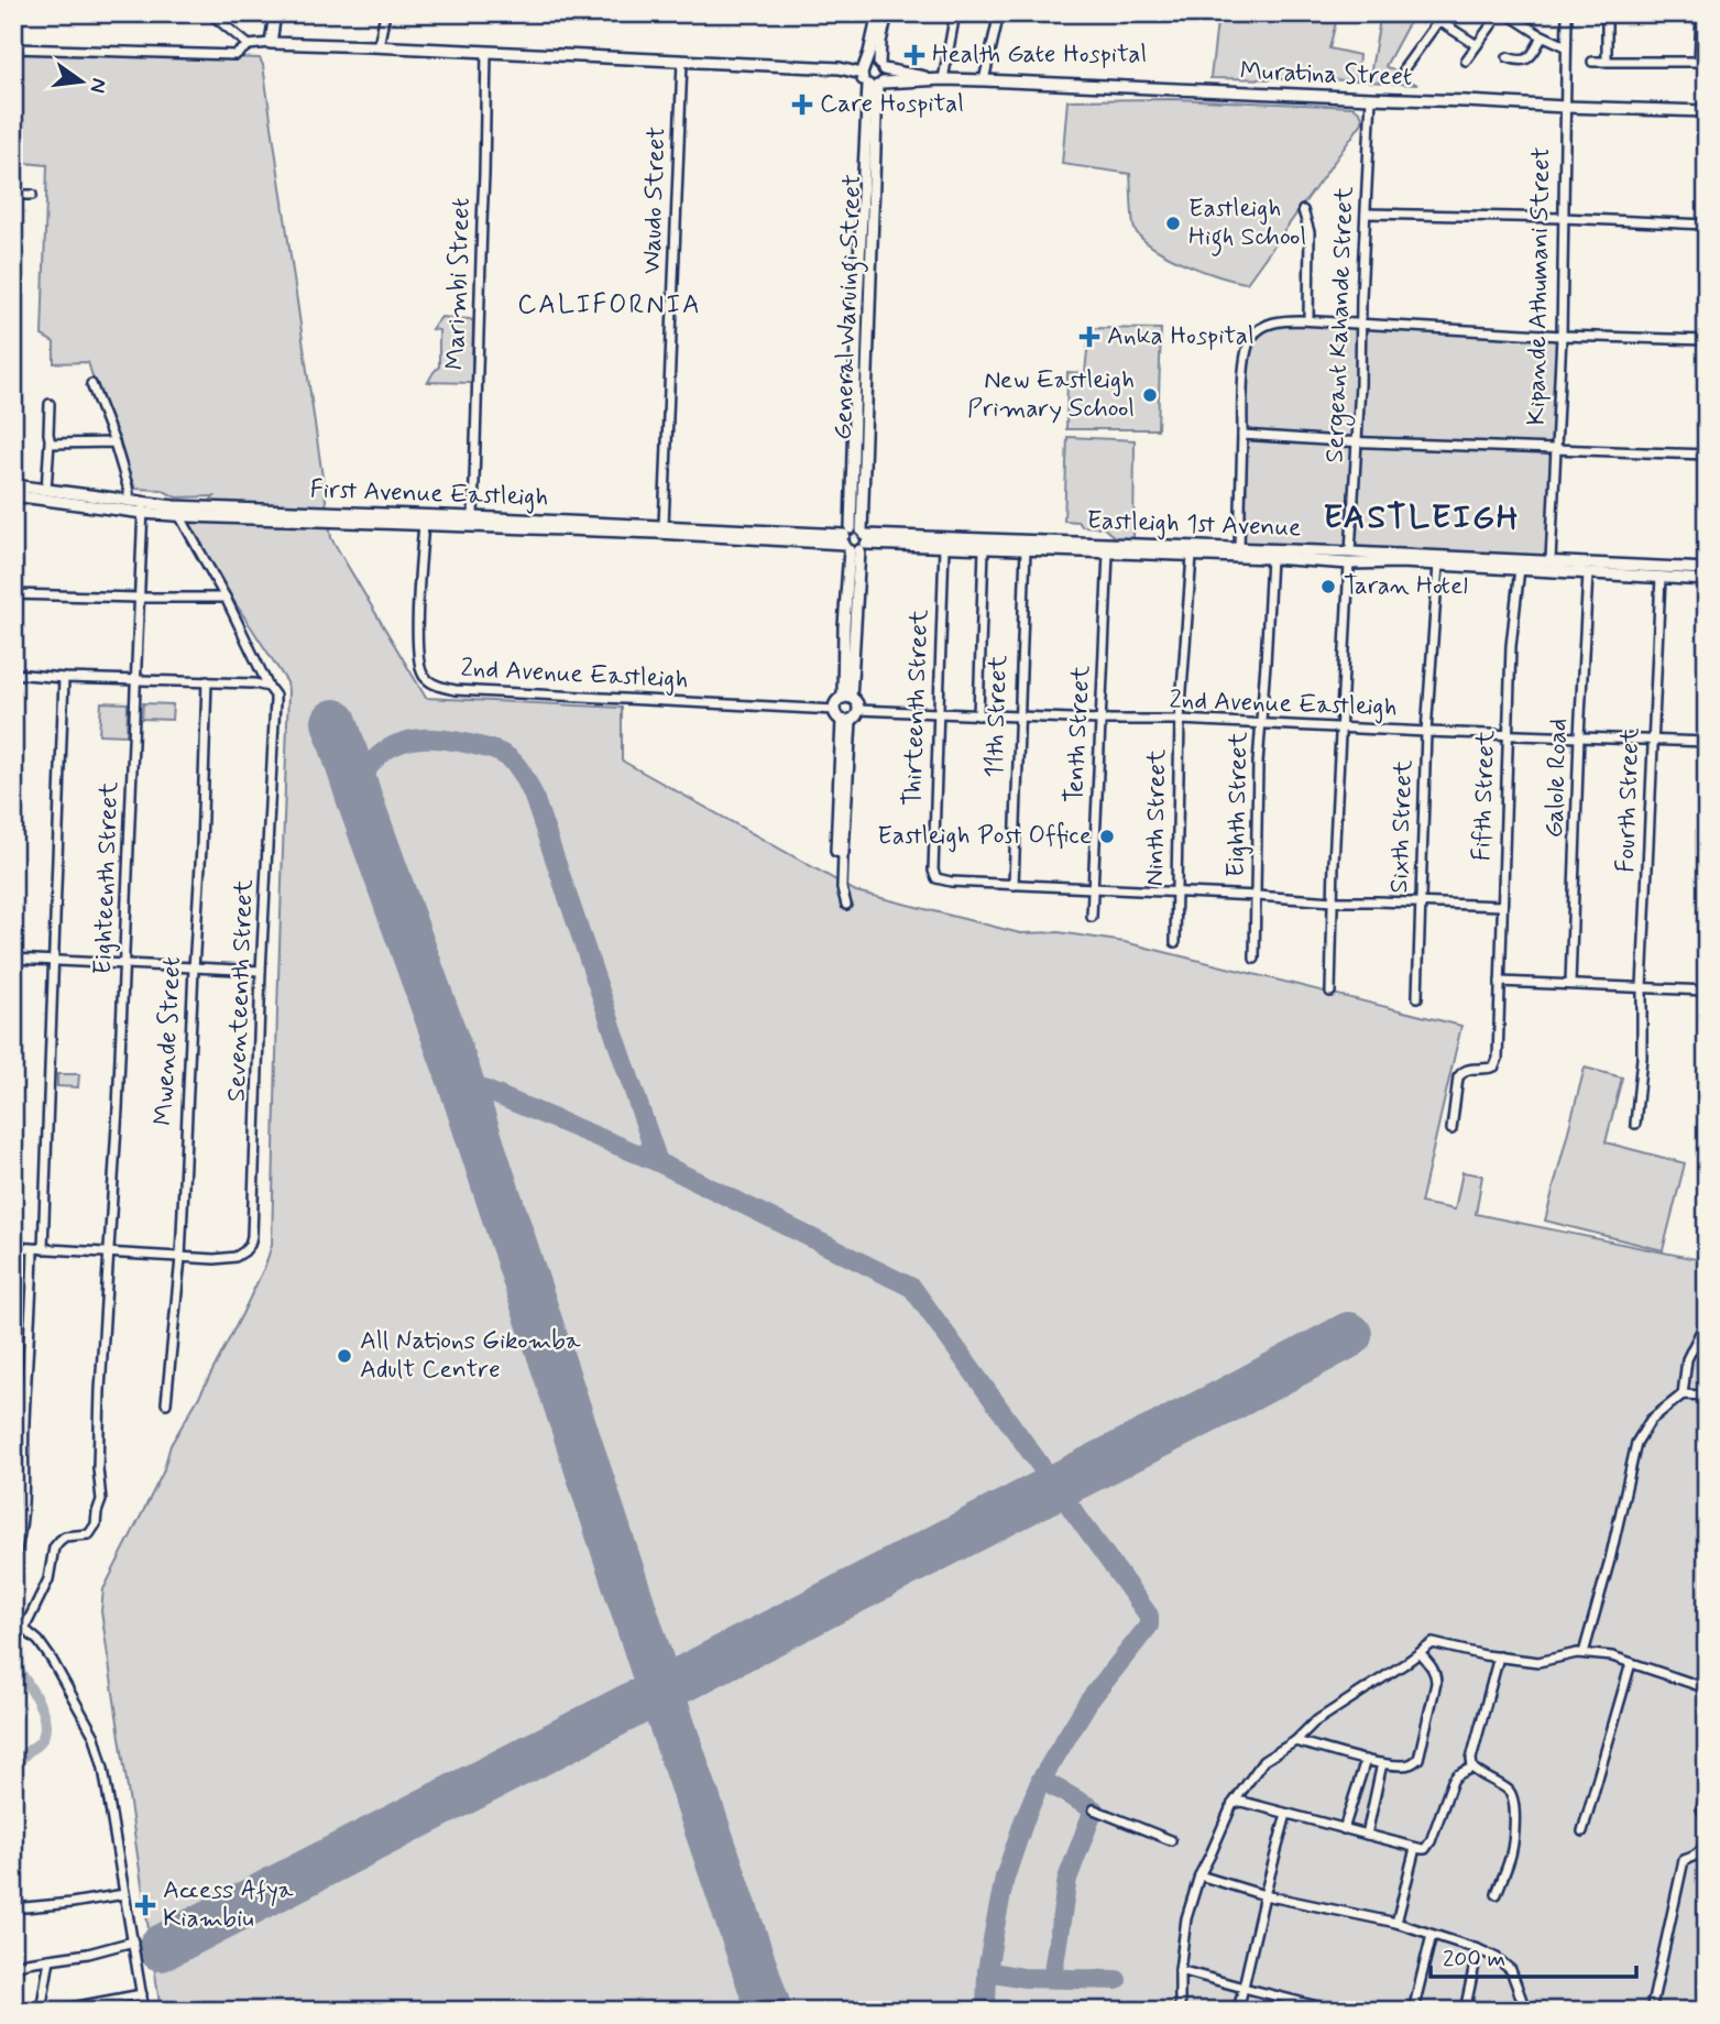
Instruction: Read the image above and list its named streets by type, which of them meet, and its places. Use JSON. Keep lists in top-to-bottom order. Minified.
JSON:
{"streets":{"main road":["Muratina Street","General Waruingi Street","First Avenue Eastleigh","Eastleigh 1st Avenue"],"street":["Waudo Street","Marimbi Street","Kipande Athumani Street","Sergeant Kahande Street","2nd Avenue Eastleigh","Thirteenth Street","11th Street","Tenth Street","Galole Road","Fifth Street","Fourth Street","Eighth Street","Ninth Street","Sixth Street","Eighteenth Street","Seventeenth Street","Mwende Street"]},"crossings":[["Muratina Street","Kipande Athumani Street"],["Muratina Street","General Waruingi Street"],["Muratina Street","Sergeant Kahande Street"],["Waudo Street","First Avenue Eastleigh"],["Marimbi Street","First Avenue Eastleigh"],["Kipande Athumani Street","Eastleigh 1st Avenue"],["General Waruingi Street","First Avenue Eastleigh"],["General Waruingi Street","Eastleigh 1st Avenue"],["General Waruingi Street","2nd Avenue Eastleigh"],["Sergeant Kahande Street","Eastleigh 1st Avenue"],["Sergeant Kahande Street","2nd Avenue Eastleigh"],["First Avenue Eastleigh","Eastleigh 1st Avenue"],["First Avenue Eastleigh","2nd Avenue Eastleigh"],["First Avenue Eastleigh","Eighteenth Street"],["First Avenue Eastleigh","Seventeenth Street"],["Eastleigh 1st Avenue","Thirteenth Street"],["Eastleigh 1st Avenue","11th Street"],["Eastleigh 1st Avenue","Tenth Street"],["Eastleigh 1st Avenue","Galole Road"],["Eastleigh 1st Avenue","Fifth Street"],["Eastleigh 1st Avenue","Fourth Street"],["Eastleigh 1st Avenue","Eighth Street"],["Eastleigh 1st Avenue","Ninth Street"],["Eastleigh 1st Avenue","Sixth Street"],["2nd Avenue Eastleigh","Thirteenth Street"],["2nd Avenue Eastleigh","11th Street"],["2nd Avenue Eastleigh","Tenth Street"],["2nd Avenue Eastleigh","Galole Road"],["2nd Avenue Eastleigh","Fifth Street"],["2nd Avenue Eastleigh","Fourth Street"],["2nd Avenue Eastleigh","Eighth Street"],["2nd Avenue Eastleigh","Ninth Street"],["2nd Avenue Eastleigh","Sixth Street"],["Thirteenth Street","11th Street"],["Seventeenth Street","Mwende Street"]],"districts":["CALIFORNIA","EASTLEIGH"],"places":{"health":["Health Gate Hospital","Care Hospital","Anka Hospital","Access Afya Kiambiu"],"other":["Eastleigh High School","New Eastleigh Primary School","Taran Hotel","Eastleigh Post Office","All Nations Gikomba Adult Centre"]},"scale_bar":"200 m","north":"right"}
